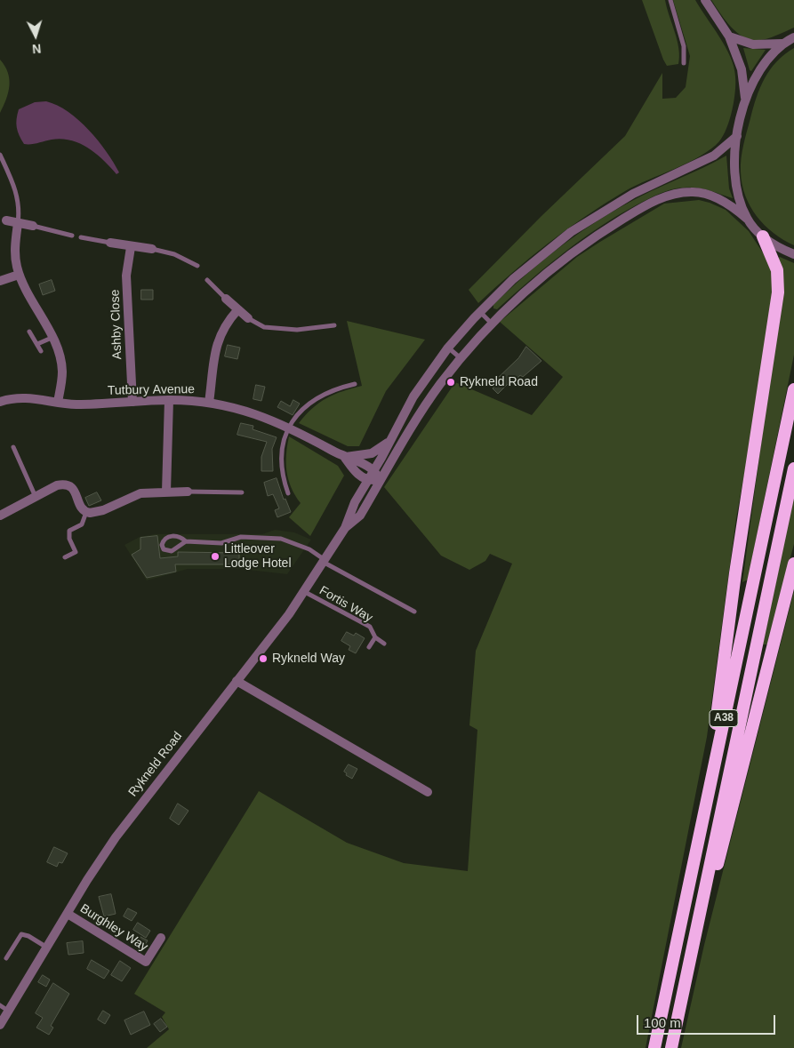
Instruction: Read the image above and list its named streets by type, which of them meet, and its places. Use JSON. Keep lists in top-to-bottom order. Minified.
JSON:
{"streets":{"highway":["A38"],"street":["Ashby Close","Tutbury Avenue","Rykneld Road","Burghley Way"],"lane":["Fortis Way"]},"crossings":[["Ashby Close","Tutbury Avenue"],["Tutbury Avenue","Rykneld Road"],["Fortis Way","Rykneld Road"],["Rykneld Road","Burghley Way"]],"places":["Rykneld Road","Littleover Lodge Hotel","Rykneld Way"],"scale_bar":"100 m","north":"bottom"}
